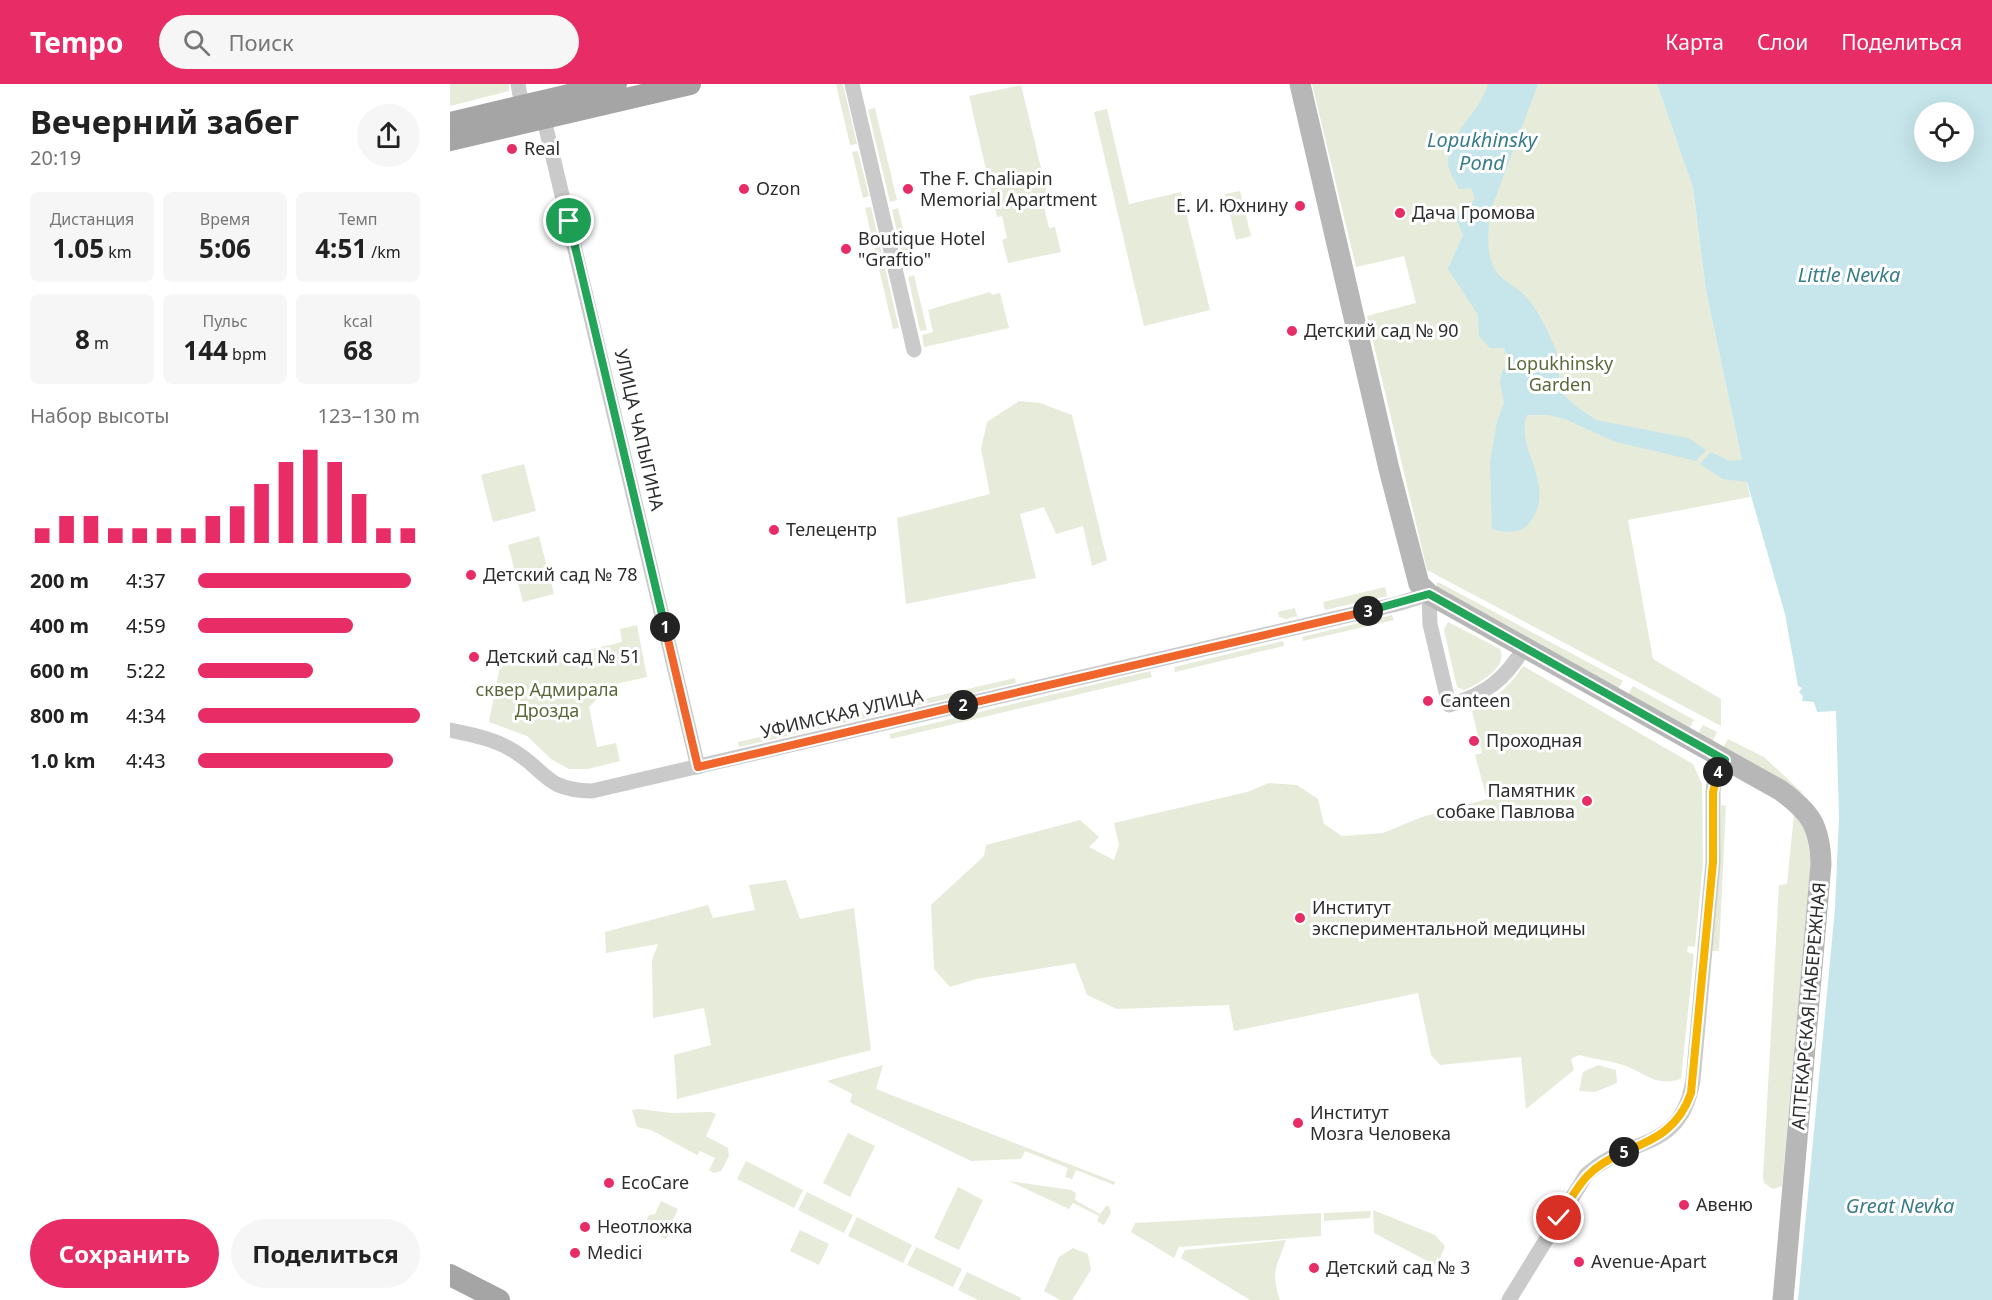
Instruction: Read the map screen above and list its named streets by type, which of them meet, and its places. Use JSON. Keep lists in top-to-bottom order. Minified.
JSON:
{"streets":{"street":["УЛИЦА ЧАПЫГИНА","УФИМСКАЯ УЛИЦА","АПТЕКАРСКАЯ НАБЕРЕЖНАЯ"]},"crossings":[["УЛИЦА ЧАПЫГИНА","УФИМСКАЯ УЛИЦА"],["УФИМСКАЯ УЛИЦА","АПТЕКАРСКАЯ НАБЕРЕЖНАЯ"]],"water":["Lopukhinsky Pond","Little Nevka","Great Nevka"],"parks":["Lopukhinsky Garden","сквер Адмирала Дрозда"],"places":["Real","Ozon","The F. Chaliapin Memorial Apartment","Е. И. Юхнину","Дача Громова","Boutique Hotel \"Graftio\"","Детский сад № 90","Телецентр","Детский сад № 78","Детский сад № 51","Canteen","Проходная","Памятник собаке Павлова","Институт экспериментальной медицины","Институт Мозга Человека","EcoCare","Авеню","Неотложка","Medici","Avenue-Apart","Детский сад № 3"],"page":{"header":"Tempo","search":"Поиск","nav":["Карта","Слои","Поделиться"],"heading":["Вечерний забег","20:19"],"stats":[["Дистанция","1.05 km"],["Время","5:06"],["Темп","4:51 /km"],["8 m"],["Пульс","144 bpm"],["kcal","68"]],"chart":["Набор высоты","123–130 m"],"list":[{"name":"200 m","note":"4:37"},{"name":"400 m","note":"4:59"},{"name":"600 m","note":"5:22"},{"name":"800 m","note":"4:34"},{"name":"1.0 km","note":"4:43"}],"pins":["3","1","2","4","5"],"buttons":["Сохранить","Поделиться"]}}
